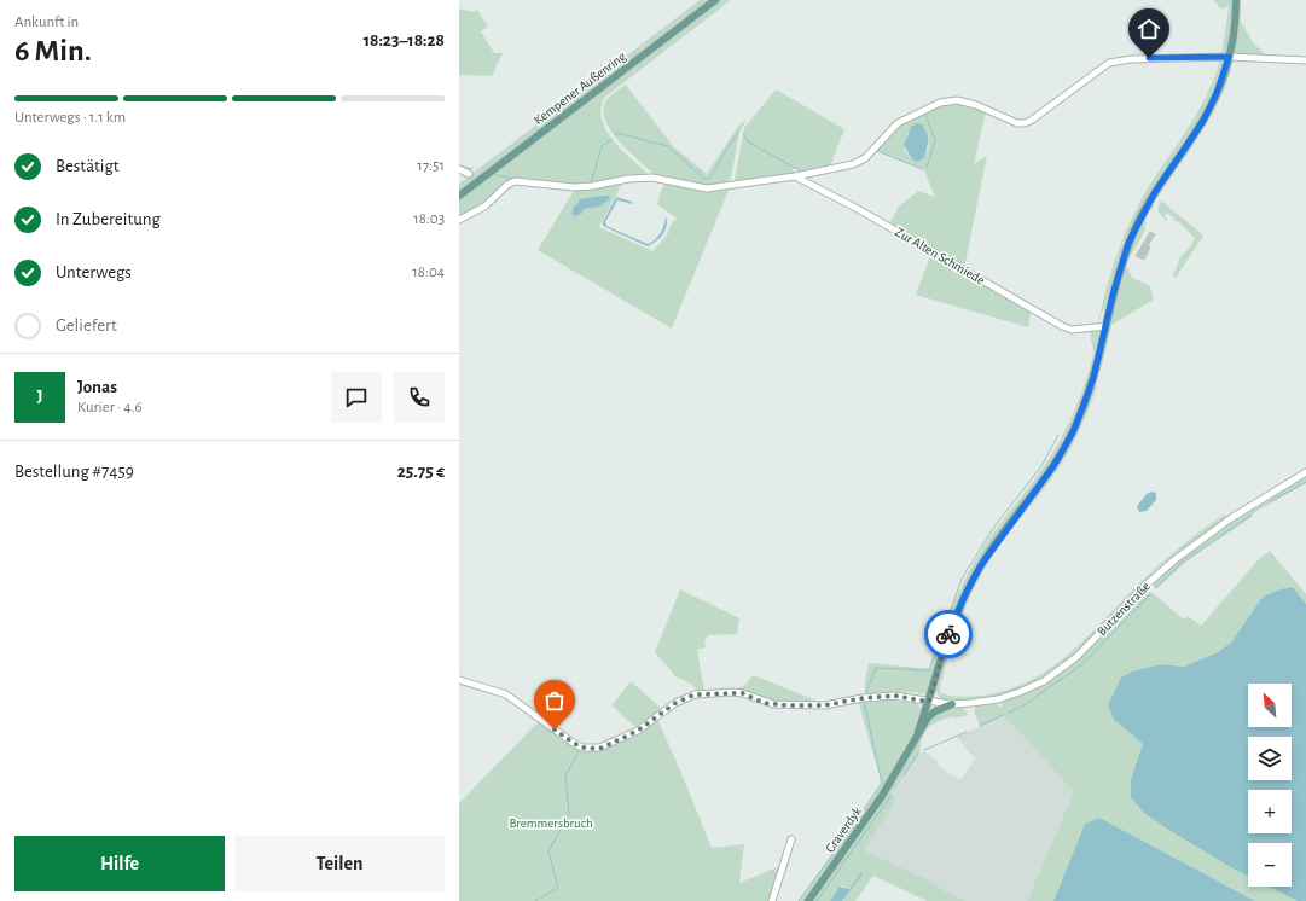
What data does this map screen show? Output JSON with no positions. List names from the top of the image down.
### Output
{
  "streets": {
    "main road": ["Kempener Außenring", "Graverdyk"],
    "street": ["Zur Alten Schmiede", "Butzenstraße"]
  },
  "parks": ["Bremmersbruch"],
  "north": "top left",
  "page": {
    "heading": ["6 Min.", "Ankunft in", "18:23–18:28"],
    "panel": [
      "Jonas",
      "Kurier · 4.6",
      "Bestellung #7459",
      "25.75 €"
    ],
    "bar": "Unterwegs · 1.1 km",
    "list": [
      ["Bestätigt", "17:51"],
      ["In Zubereitung", "18:03"],
      ["Unterwegs", "18:04"],
      "Geliefert"
    ],
    "round": "J",
    "map_buttons": ["+", "−"],
    "buttons": ["Hilfe", "Teilen"]
  }
}
